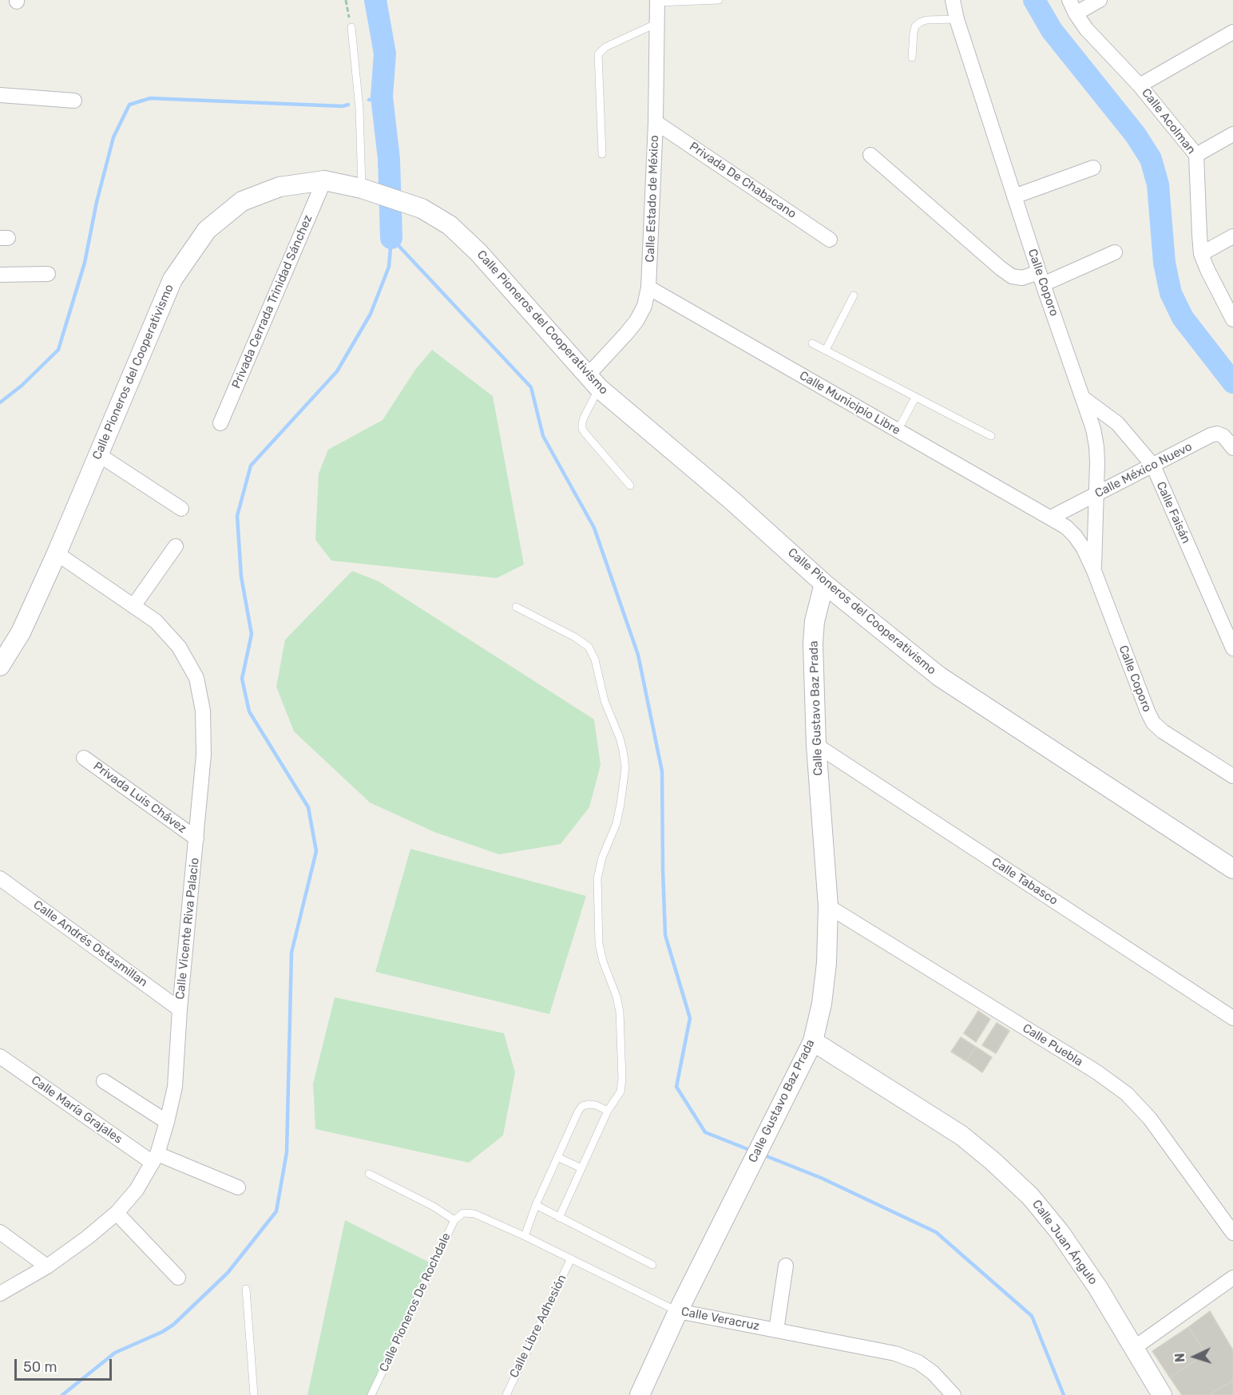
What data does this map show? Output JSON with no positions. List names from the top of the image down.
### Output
{
  "streets": {
    "street": [
      "Calle Acolman",
      "Privada De Chabacano",
      "Calle Estado de México",
      "Calle Coporo",
      "Privada Cerrada Trinidad Sánchez",
      "Calle Pioneros del Cooperativismo",
      "Calle Municipio Libre",
      "Calle México Nuevo",
      "Calle Faisán",
      "Calle Gustavo Baz Prada",
      "Privada Luis Chávez",
      "Calle Tabasco",
      "Calle Vicente Riva Palacio",
      "Calle Andrés Ostasmillan",
      "Calle Puebla",
      "Calle María Grajales",
      "Calle Juan Ángulo",
      "Calle Veracruz"
    ],
    "lane": ["Calle Pioneros De Rochdale", "Calle Libre Adhesión"]
  },
  "crossings": [
    ["Privada De Chabacano", "Calle Estado de México"],
    ["Calle Estado de México", "Calle Pioneros del Cooperativismo"],
    ["Calle Estado de México", "Calle Municipio Libre"],
    ["Calle Coporo", "Calle Municipio Libre"],
    ["Calle Coporo", "Calle México Nuevo"],
    ["Calle Coporo", "Calle Faisán"],
    ["Privada Cerrada Trinidad Sánchez", "Calle Pioneros del Cooperativismo"],
    ["Calle Pioneros del Cooperativismo", "Calle Gustavo Baz Prada"],
    ["Calle Pioneros del Cooperativismo", "Calle Vicente Riva Palacio"],
    ["Calle Municipio Libre", "Calle México Nuevo"],
    ["Calle México Nuevo", "Calle Faisán"],
    ["Calle Gustavo Baz Prada", "Calle Tabasco"],
    ["Calle Gustavo Baz Prada", "Calle Puebla"],
    ["Calle Gustavo Baz Prada", "Calle Juan Ángulo"],
    ["Calle Gustavo Baz Prada", "Calle Veracruz"],
    ["Privada Luis Chávez", "Calle Vicente Riva Palacio"],
    ["Calle Vicente Riva Palacio", "Calle Andrés Ostasmillan"],
    ["Calle Vicente Riva Palacio", "Calle María Grajales"],
    ["Calle Pioneros De Rochdale", "Calle Veracruz"],
    ["Calle Veracruz", "Calle Libre Adhesión"]
  ],
  "scale_bar": "50 m",
  "north": "left"
}
